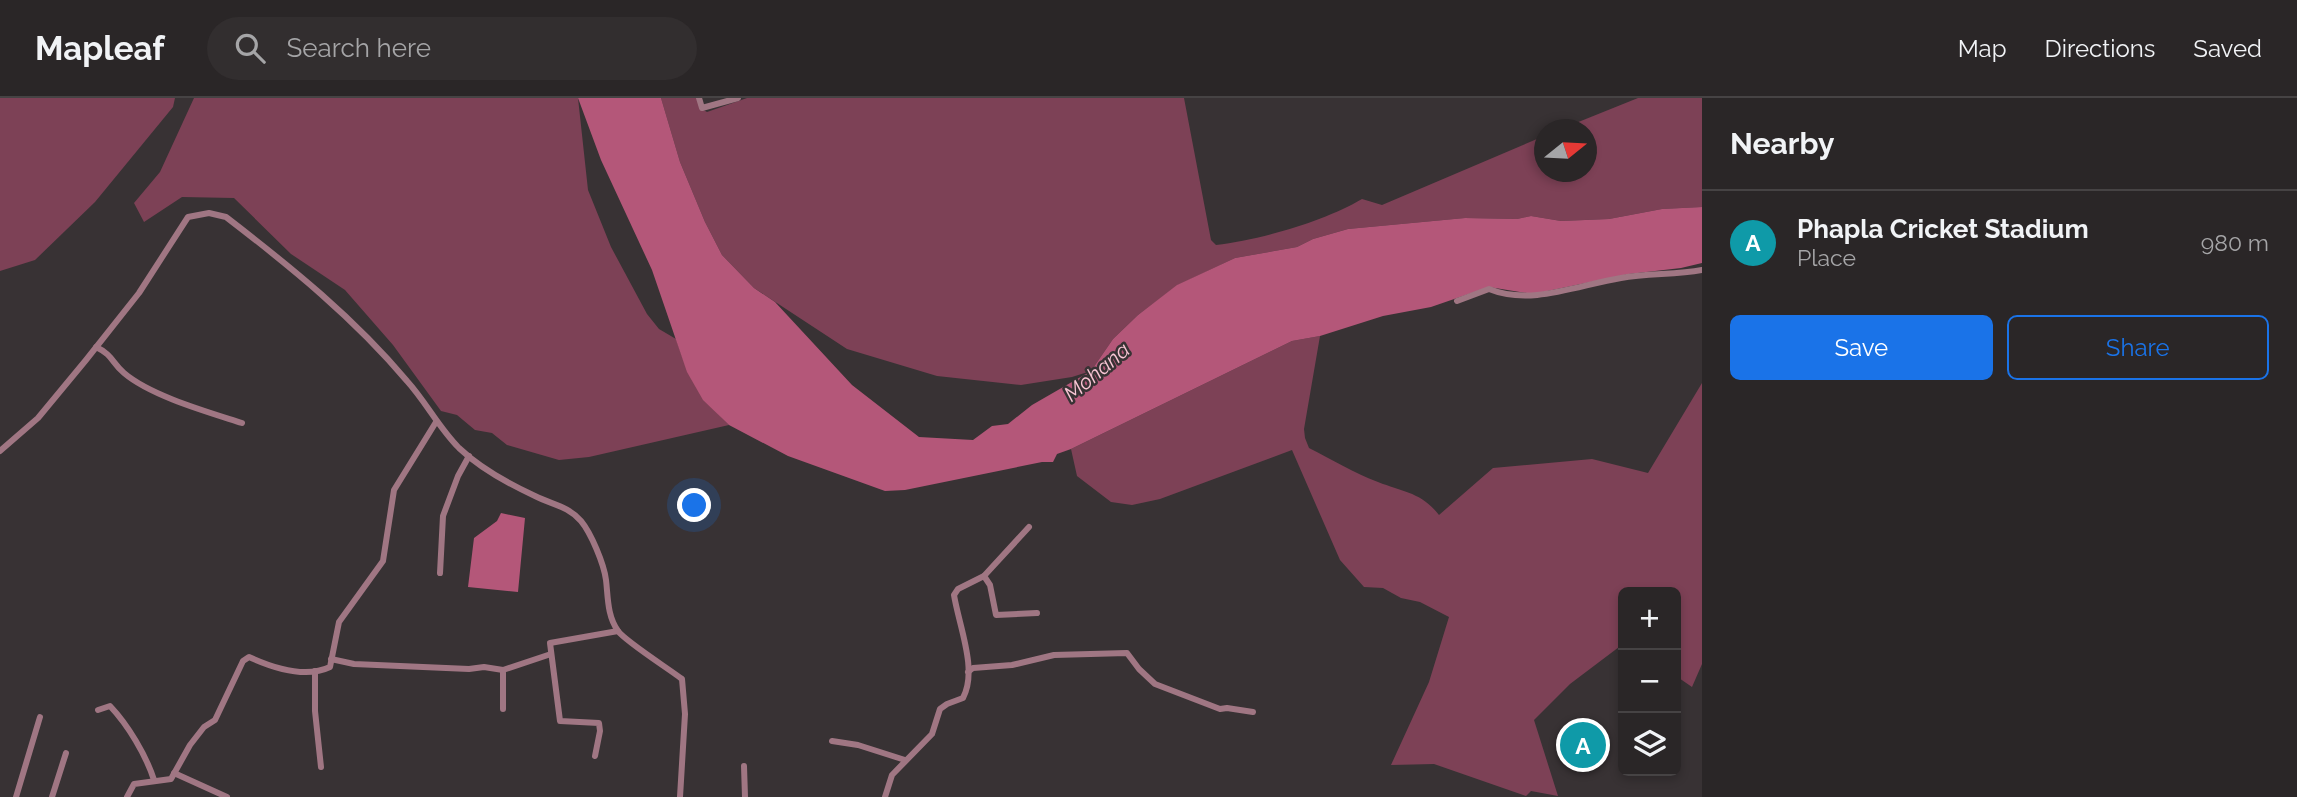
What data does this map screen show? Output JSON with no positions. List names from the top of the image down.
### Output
{
  "water": ["Mohana"],
  "north": "right",
  "page": {
    "header": "Mapleaf",
    "search": "Search here",
    "nav": ["Map", "Directions", "Saved"],
    "heading": "Nearby",
    "list": [
      {
        "mark": "A",
        "name": "Phapla Cricket Stadium",
        "note": "Place",
        "value": "980 m"
      }
    ],
    "buttons": ["Save", "Share"],
    "map_buttons": ["+", "−"],
    "pins": "A"
  }
}
